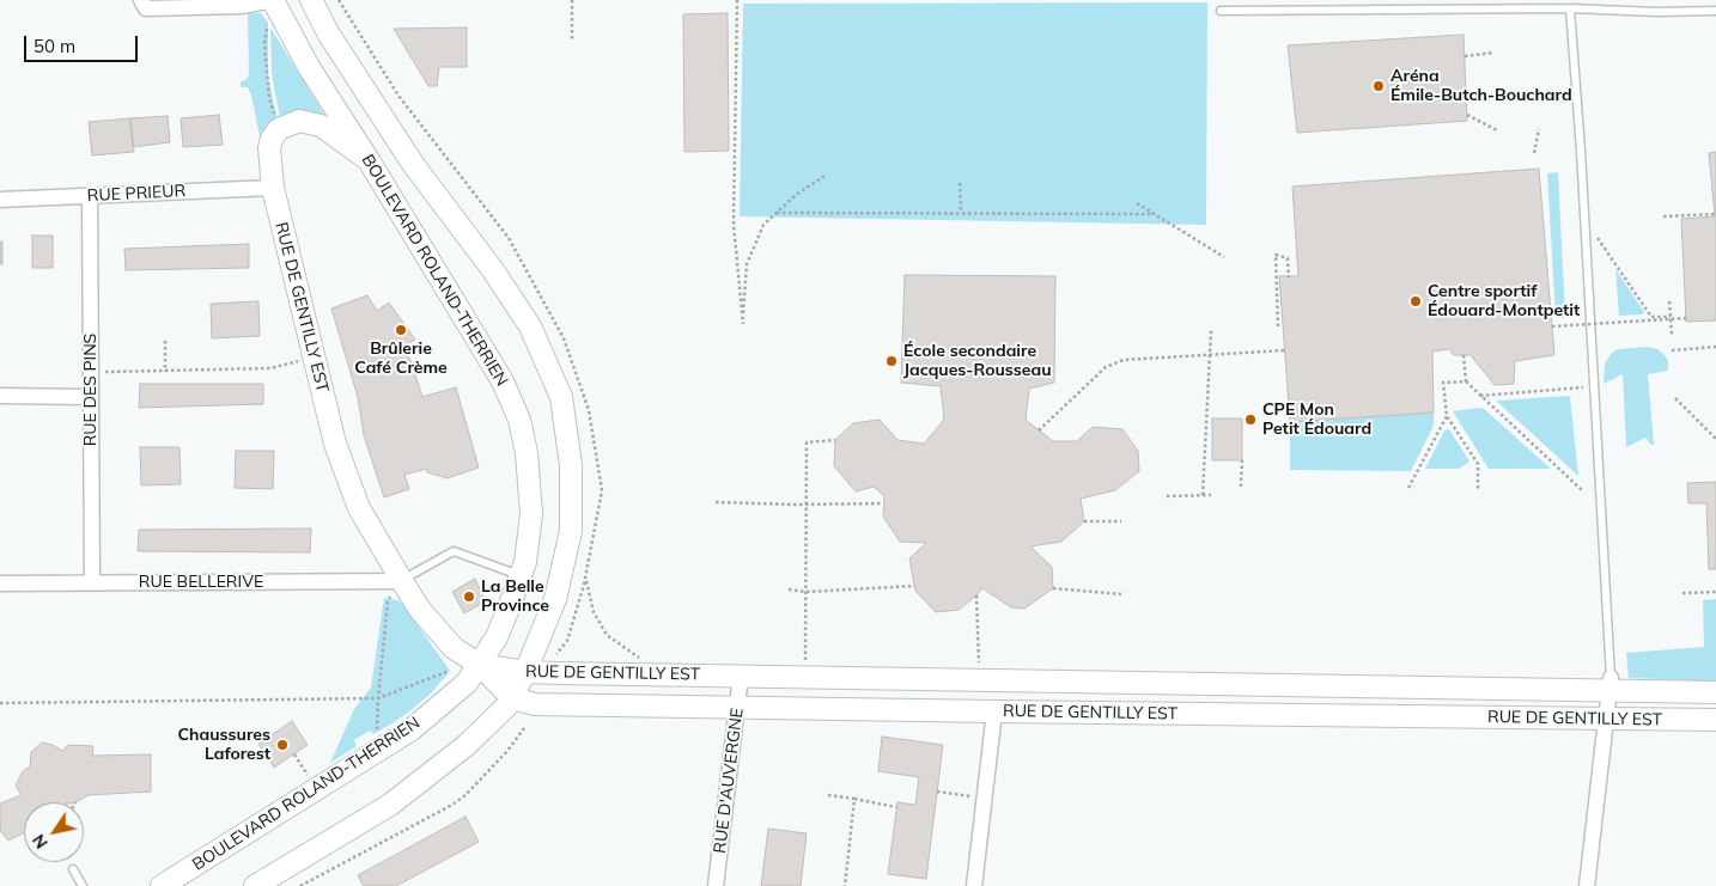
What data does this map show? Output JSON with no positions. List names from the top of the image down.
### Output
{
  "streets": {
    "street": [
      "RUE PRIEUR",
      "BOULEVARD ROLAND-THERRIEN",
      "RUE DE GENTILLY EST",
      "RUE DES PINS",
      "RUE BELLERIVE",
      "RUE D'AUVERGNE"
    ]
  },
  "crossings": [
    ["RUE PRIEUR", "RUE DE GENTILLY EST"],
    ["RUE PRIEUR", "RUE DES PINS"],
    ["BOULEVARD ROLAND-THERRIEN", "RUE DE GENTILLY EST"],
    ["RUE DE GENTILLY EST", "RUE BELLERIVE"],
    ["RUE DE GENTILLY EST", "RUE D'AUVERGNE"],
    ["RUE DES PINS", "RUE BELLERIVE"]
  ],
  "places": [
    "Aréna Émile-Butch-Bouchard",
    "Centre sportif Édouard-Montpetit",
    "Brûlerie Café Crème",
    "École secondaire Jacques-Rousseau",
    "CPE Mon Petit Édouard",
    "La Belle Province",
    "Chaussures Laforest"
  ],
  "scale_bar": "50 m",
  "north": "bottom left"
}
